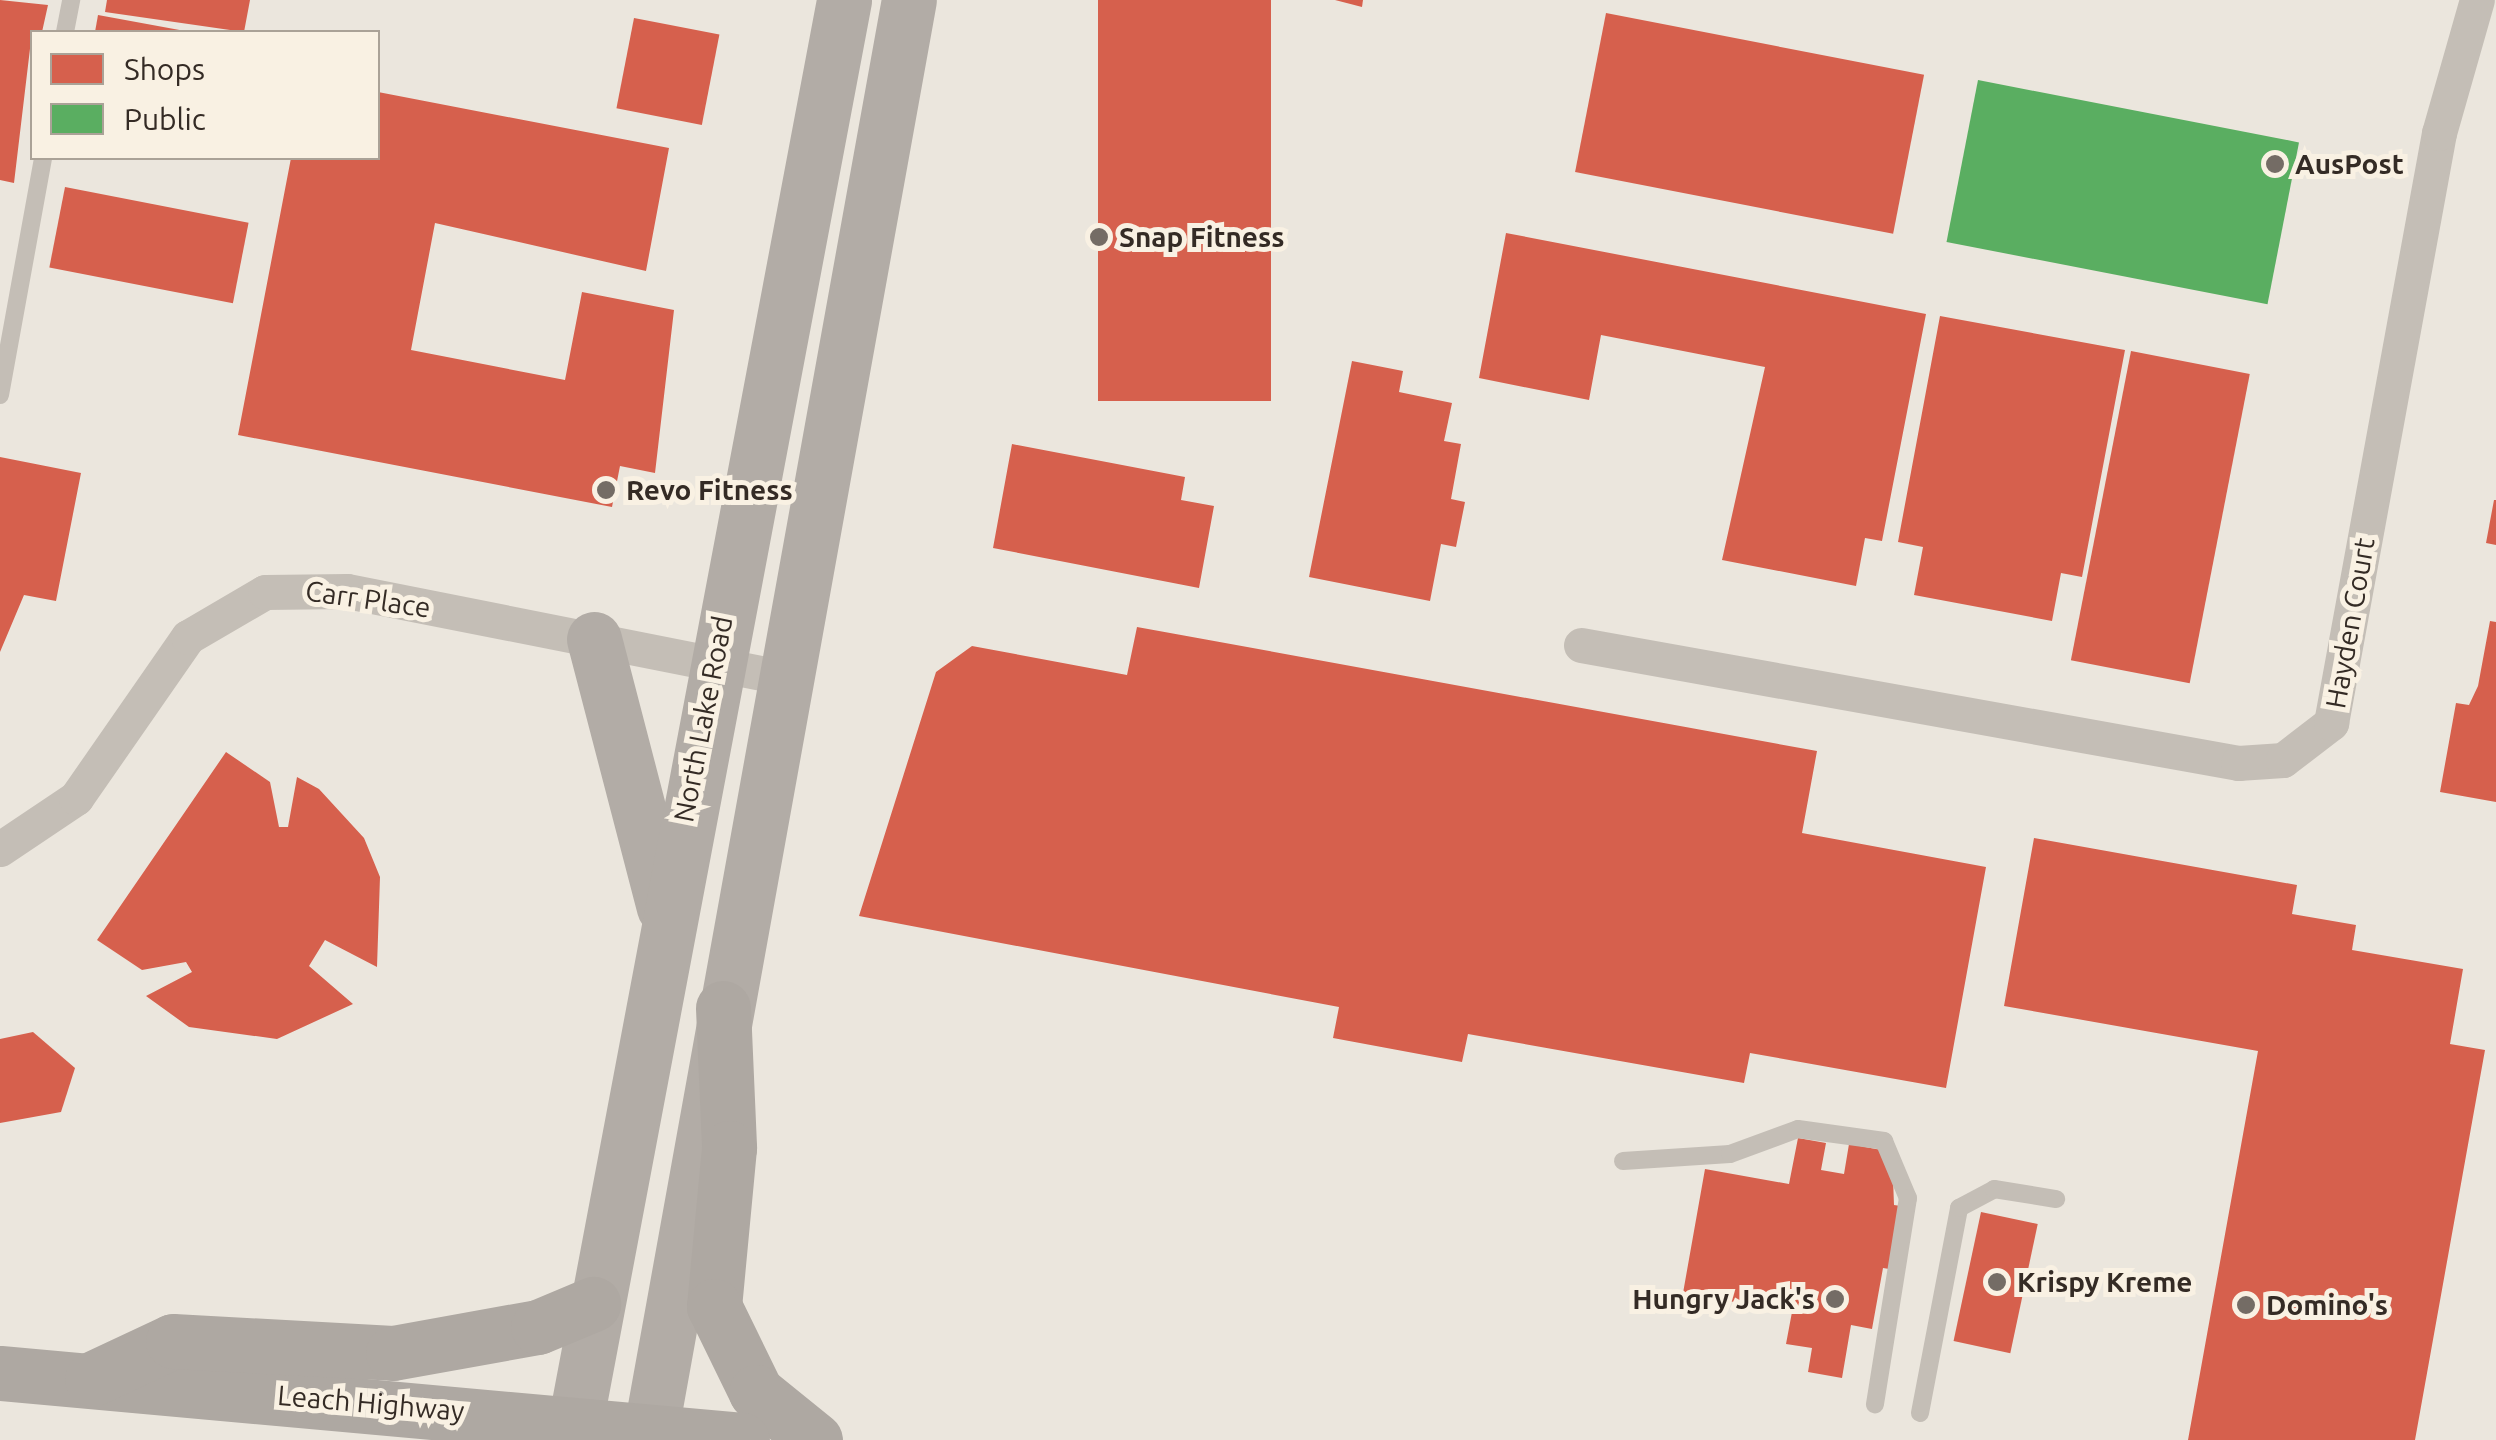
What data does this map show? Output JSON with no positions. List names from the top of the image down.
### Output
{
  "streets": {
    "highway": ["Leach Highway"],
    "main road": ["North Lake Road"],
    "street": ["Carr Place", "Hayden Court"]
  },
  "crossings": [
    ["Carr Place", "North Lake Road"],
    ["North Lake Road", "Leach Highway"]
  ],
  "places": [
    "AusPost",
    "Snap Fitness",
    "Revo Fitness",
    "Krispy Kreme",
    "Hungry Jack's",
    "Domino's"
  ],
  "legend": ["Shops", "Public"]
}
